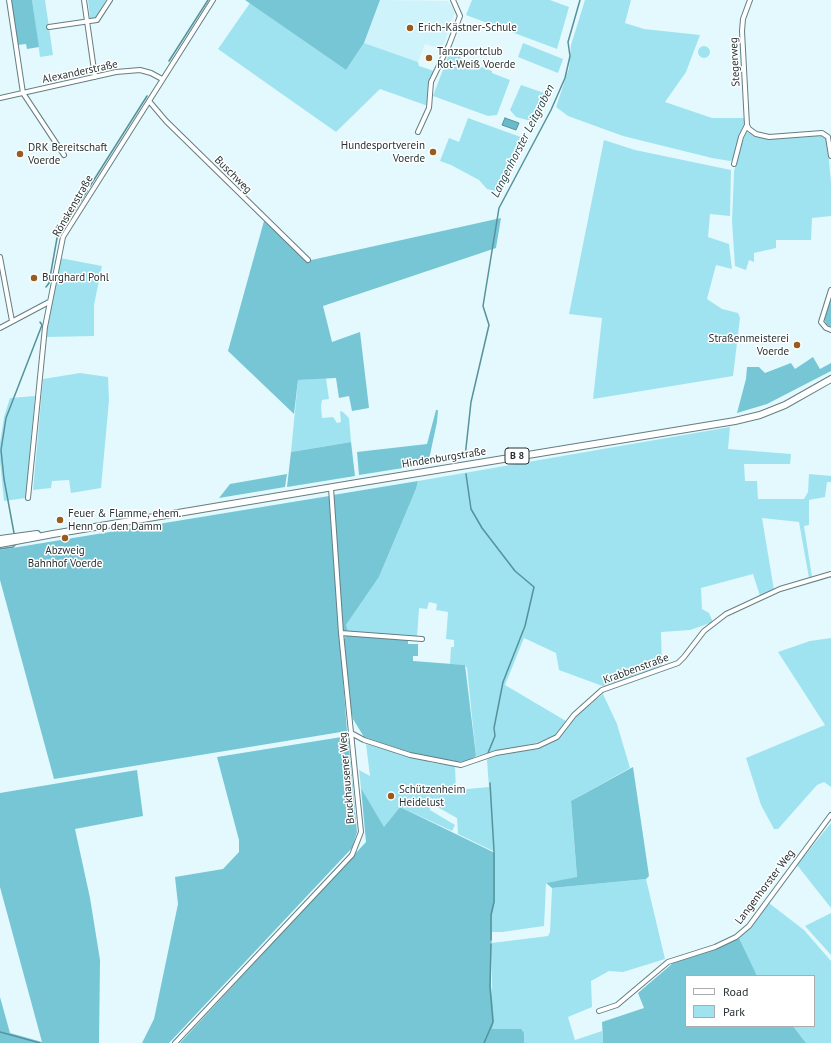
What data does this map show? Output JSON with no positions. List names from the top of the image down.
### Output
{
  "streets": {
    "main road": ["B 8", "Hindenburgstraße"],
    "street": [
      "Stegerweg",
      "Alexanderstraße",
      "Buschweg",
      "Rönskenstraße",
      "Krabbenstraße",
      "Bruckhausener Weg",
      "Langenhorster Weg"
    ]
  },
  "crossings": [
    ["Alexanderstraße", "Rönskenstraße"],
    ["Buschweg", "Rönskenstraße"],
    ["Hindenburgstraße", "Bruckhausener Weg"],
    ["Krabbenstraße", "Bruckhausener Weg"]
  ],
  "water": ["Langenhorster Leitgraben"],
  "places": [
    "Erich-Kästner-Schule",
    "Tanzsportclub Rot-Weiß Voerde",
    "Hundesportverein Voerde",
    "DRK Bereitschaft Voerde",
    "Burghard Pohl",
    "Straßenmeisterei Voerde",
    "Feuer & Flamme, ehem. Henn op den Damm",
    "Abzweig Bahnhof Voerde",
    "Schützenheim Heidelust"
  ],
  "legend": ["Road", "Park"]
}
